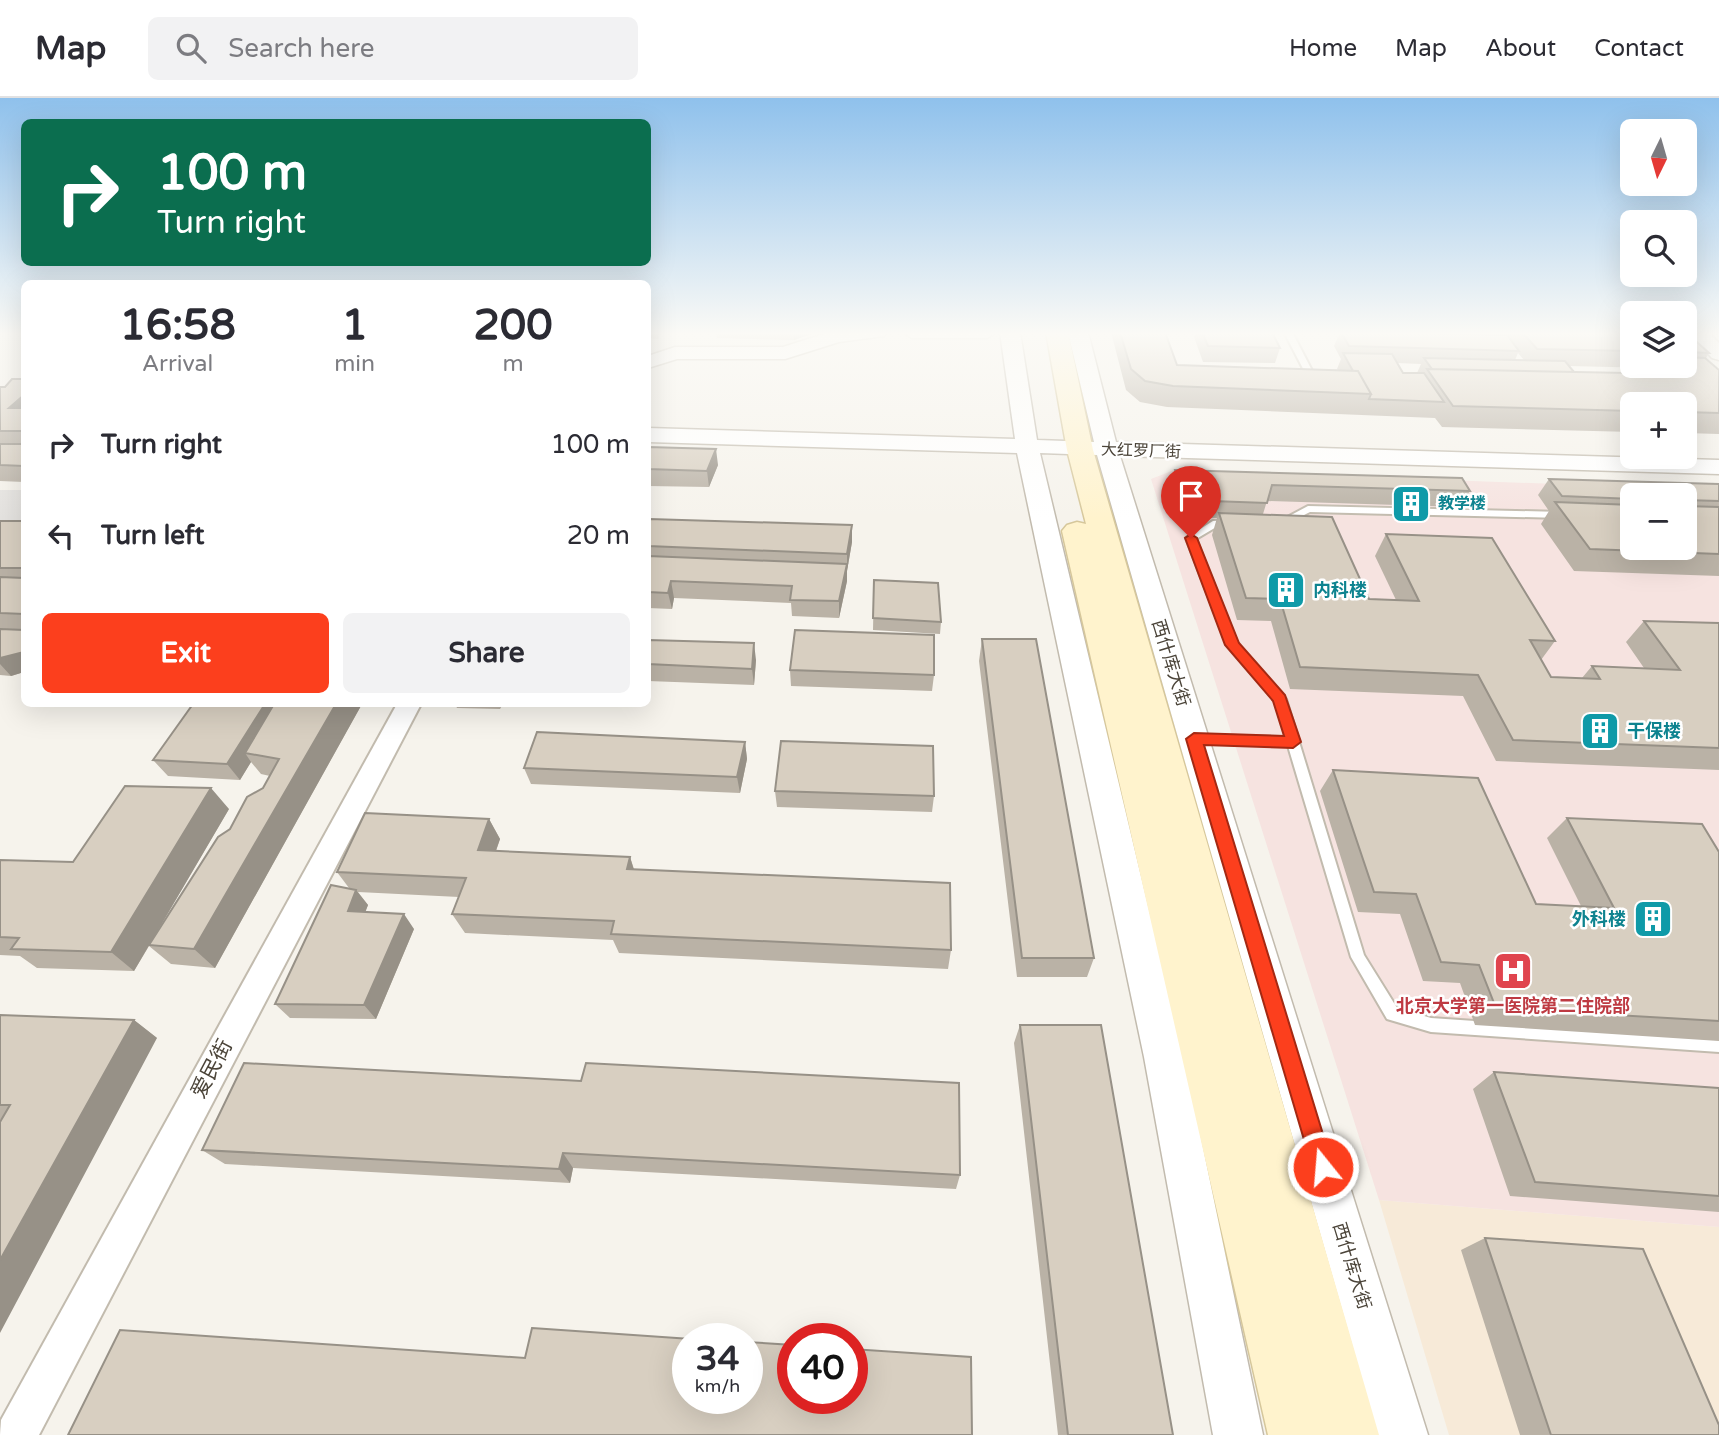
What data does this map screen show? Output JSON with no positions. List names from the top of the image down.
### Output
{
  "streets": {
    "main road": ["西什库大街"],
    "street": ["大红罗厂街", "爱民街"]
  },
  "crossings": [
    ["大红罗厂街", "西什库大街"]
  ],
  "places": {
    "building": [
      "教学楼",
      "内科楼",
      "干保楼",
      "外科楼"
    ],
    "hospital": ["北京大学第一医院第二住院部"]
  },
  "north": "bottom",
  "page": {
    "header": "Map",
    "search": "Search here",
    "nav": [
      "Home",
      "Map",
      "About",
      "Contact"
    ],
    "map_buttons": ["+", "−"],
    "turn": ["100 m", "Turn right"],
    "eta": [
      "16:58",
      "Arrival",
      "1",
      "min",
      "200",
      "m"
    ],
    "list": [
      {
        "name": "Turn right",
        "value": "100 m"
      },
      {
        "name": "Turn left",
        "value": "20 m"
      }
    ],
    "buttons": ["Exit", "Share"],
    "speed": "34 km/h",
    "limit": "40"
  }
}
